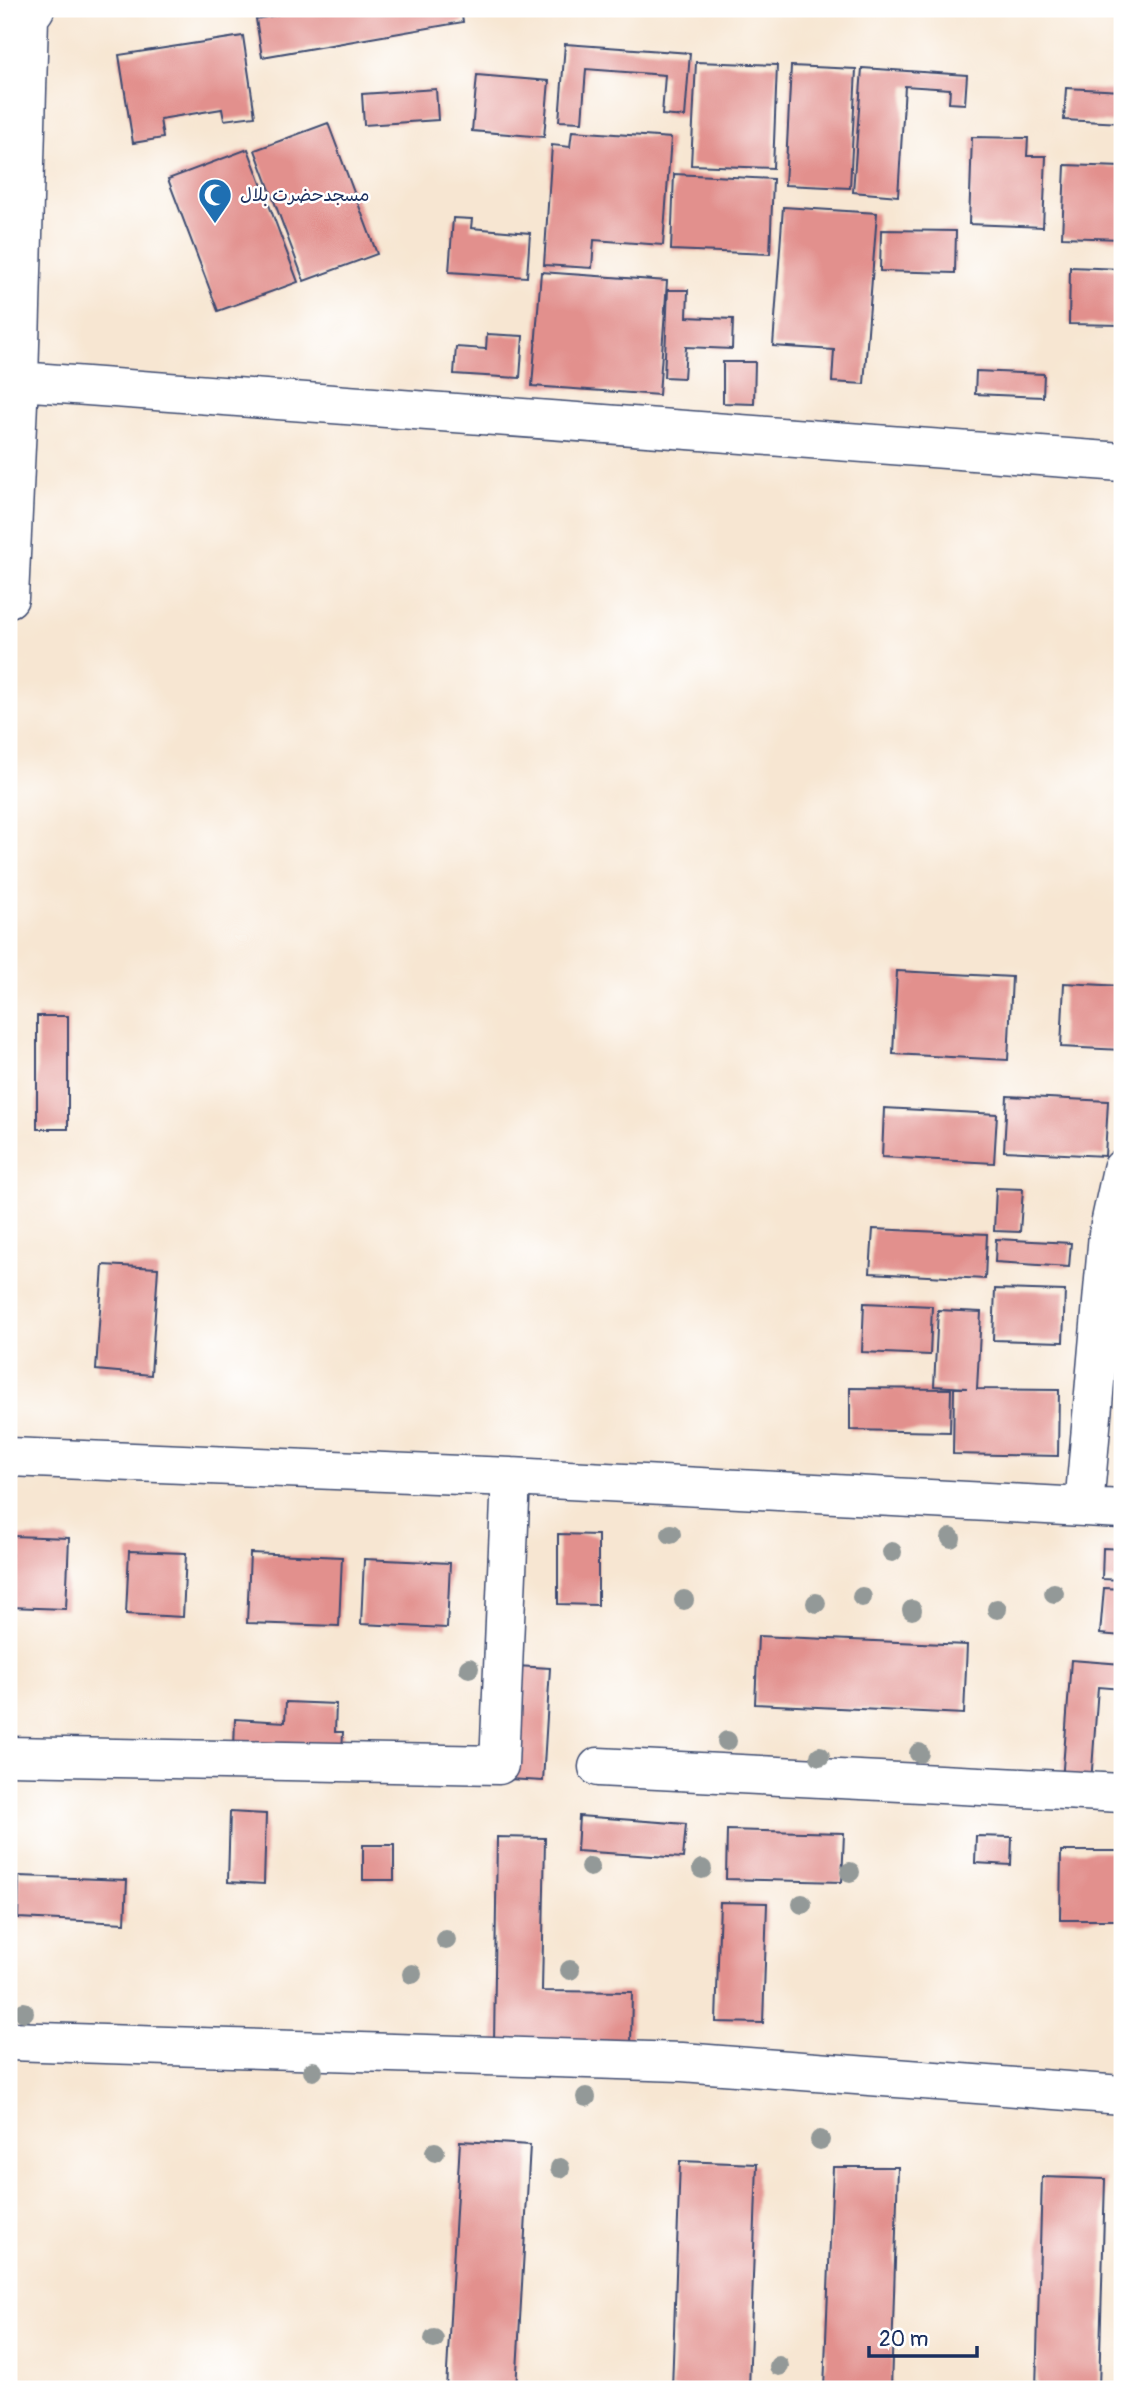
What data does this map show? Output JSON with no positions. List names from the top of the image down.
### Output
{
  "places": {
    "mosque": ["مسجدحضرت بلال"]
  },
  "scale_bar": "20 m"
}
